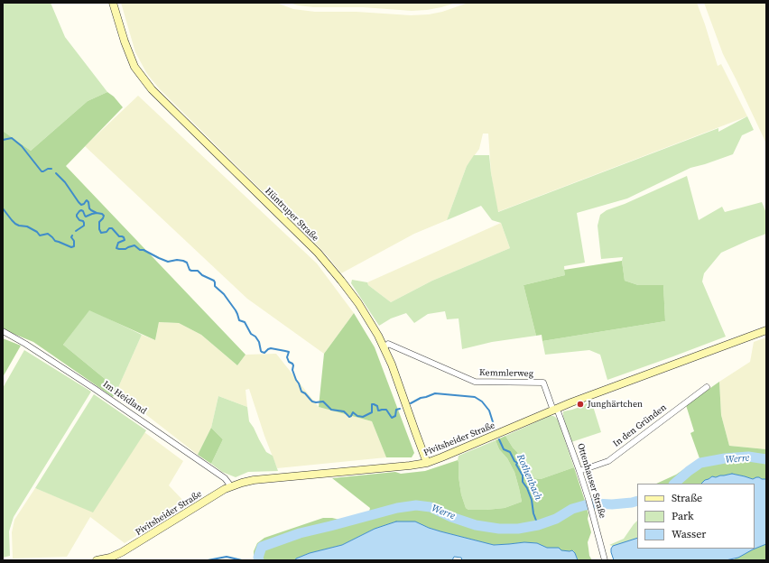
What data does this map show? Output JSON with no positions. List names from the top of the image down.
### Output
{
  "streets": {
    "main road": ["Hüntruper Straße", "Pivitsheider Straße"],
    "street": [
      "Kemmlerweg",
      "Im Heidland",
      "In den Gründen",
      "Ottenhauser Straße"
    ]
  },
  "crossings": [
    ["Hüntruper Straße", "Kemmlerweg"],
    ["Hüntruper Straße", "Pivitsheider Straße"],
    ["Kemmlerweg", "Pivitsheider Straße"],
    ["Kemmlerweg", "Ottenhauser Straße"],
    ["Im Heidland", "Pivitsheider Straße"],
    ["In den Gründen", "Ottenhauser Straße"],
    ["Pivitsheider Straße", "Ottenhauser Straße"]
  ],
  "water": ["Werre", "Rothenbach"],
  "places": ["Junghärtchen"],
  "legend": ["Straße", "Park", "Wasser"]
}
